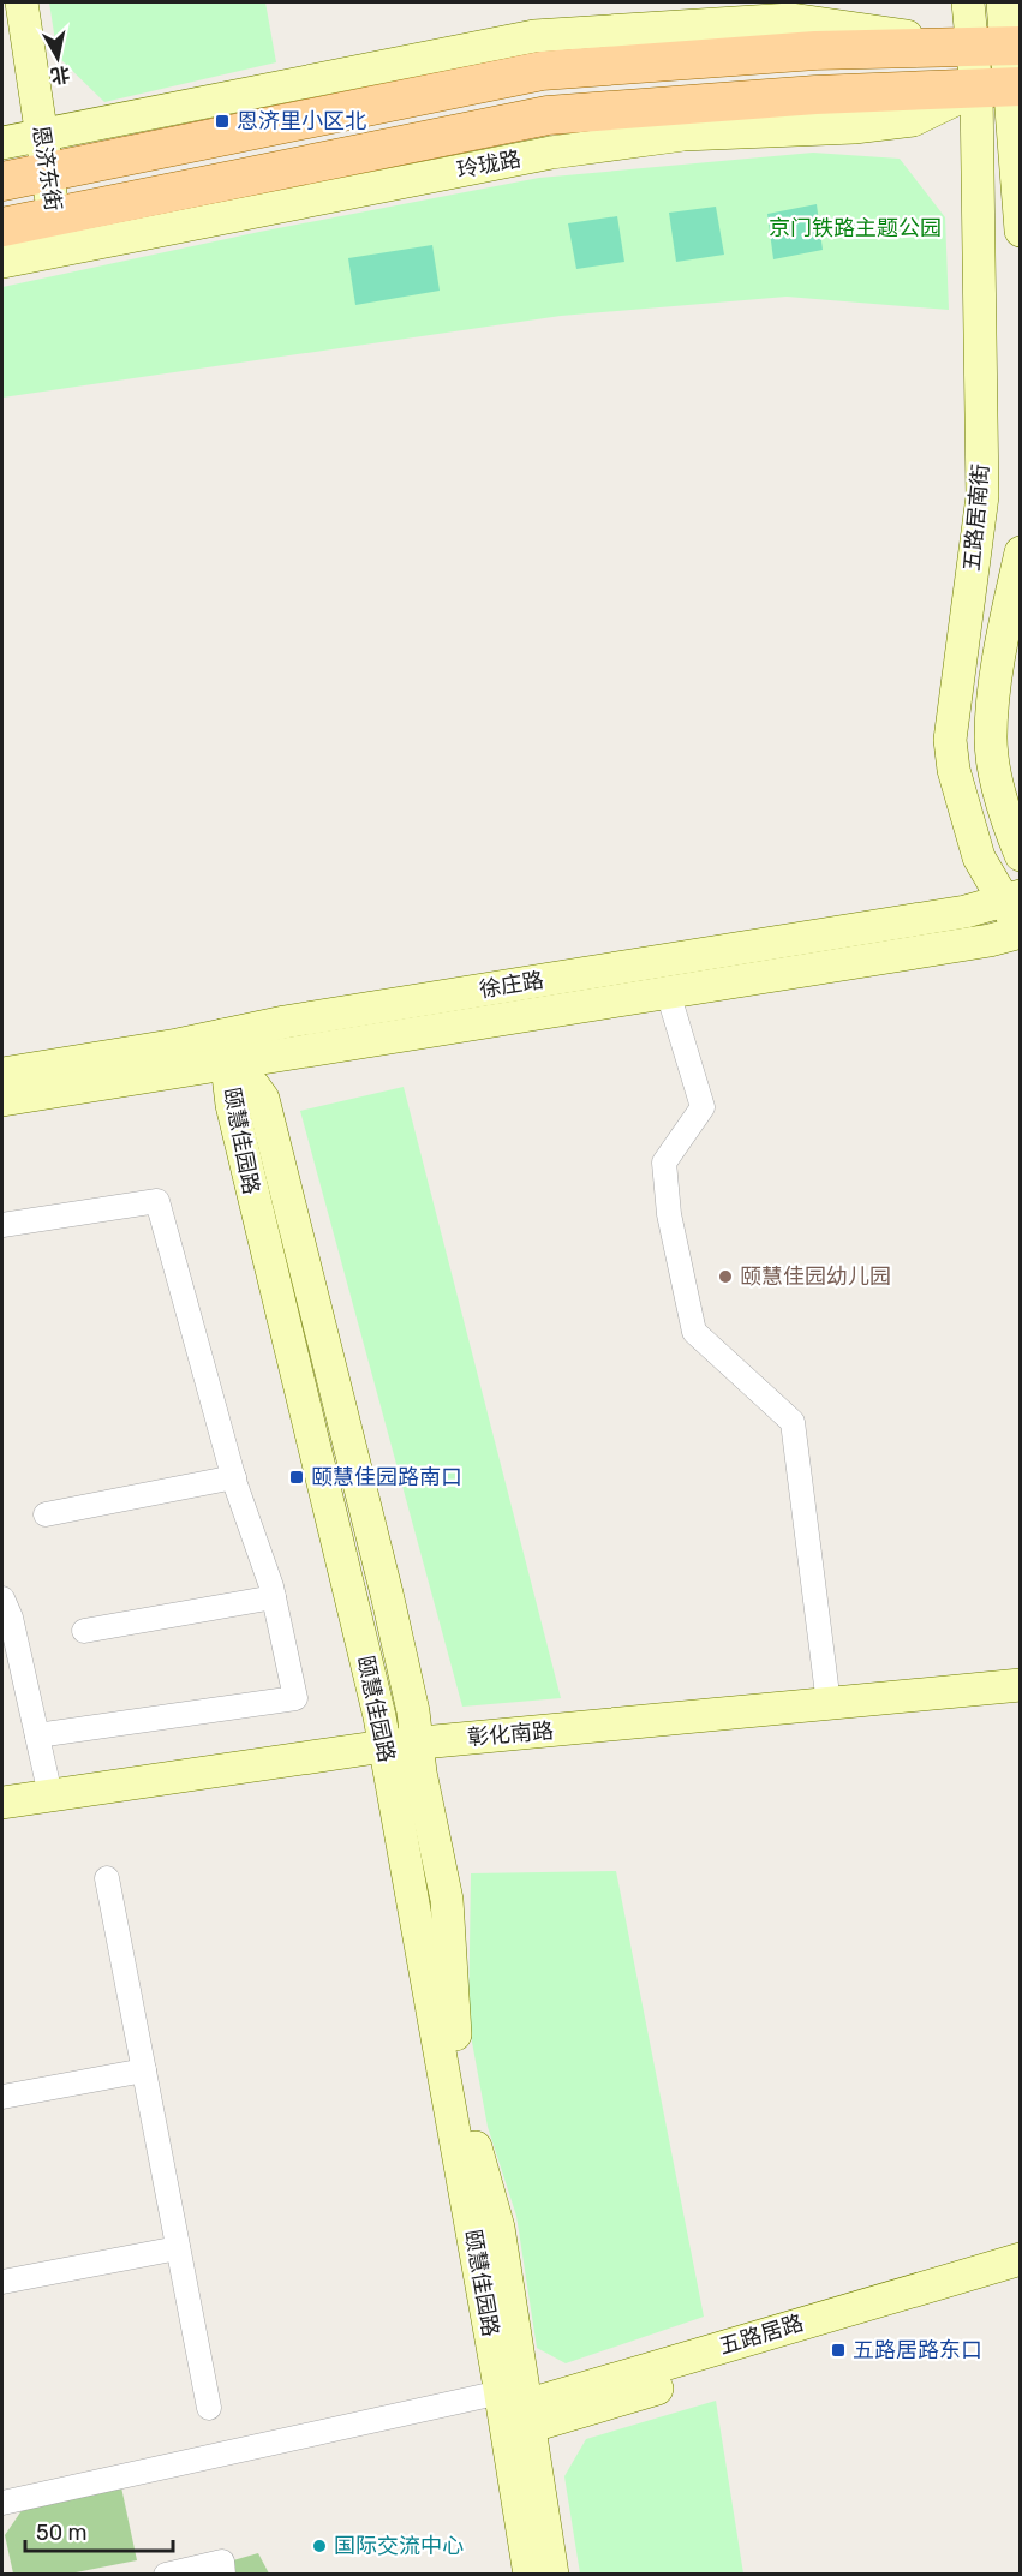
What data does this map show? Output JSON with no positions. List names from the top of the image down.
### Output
{
  "streets": {
    "main road": ["玲珑路"],
    "street": [
      "恩济东街",
      "五路居南街",
      "徐庄路",
      "颐慧佳园路",
      "彰化南路",
      "五路居路"
    ]
  },
  "crossings": [
    ["玲珑路", "恩济东街"],
    ["玲珑路", "五路居南街"],
    ["五路居南街", "徐庄路"],
    ["徐庄路", "颐慧佳园路"],
    ["颐慧佳园路", "彰化南路"],
    ["颐慧佳园路", "五路居路"]
  ],
  "parks": ["京门铁路主题公园"],
  "places": {
    "transit": ["恩济里小区北", "颐慧佳园路南口", "五路居路东口"],
    "other": ["颐慧佳园幼儿园", "国际交流中心"]
  },
  "scale_bar": "50 m",
  "north": "bottom"
}
